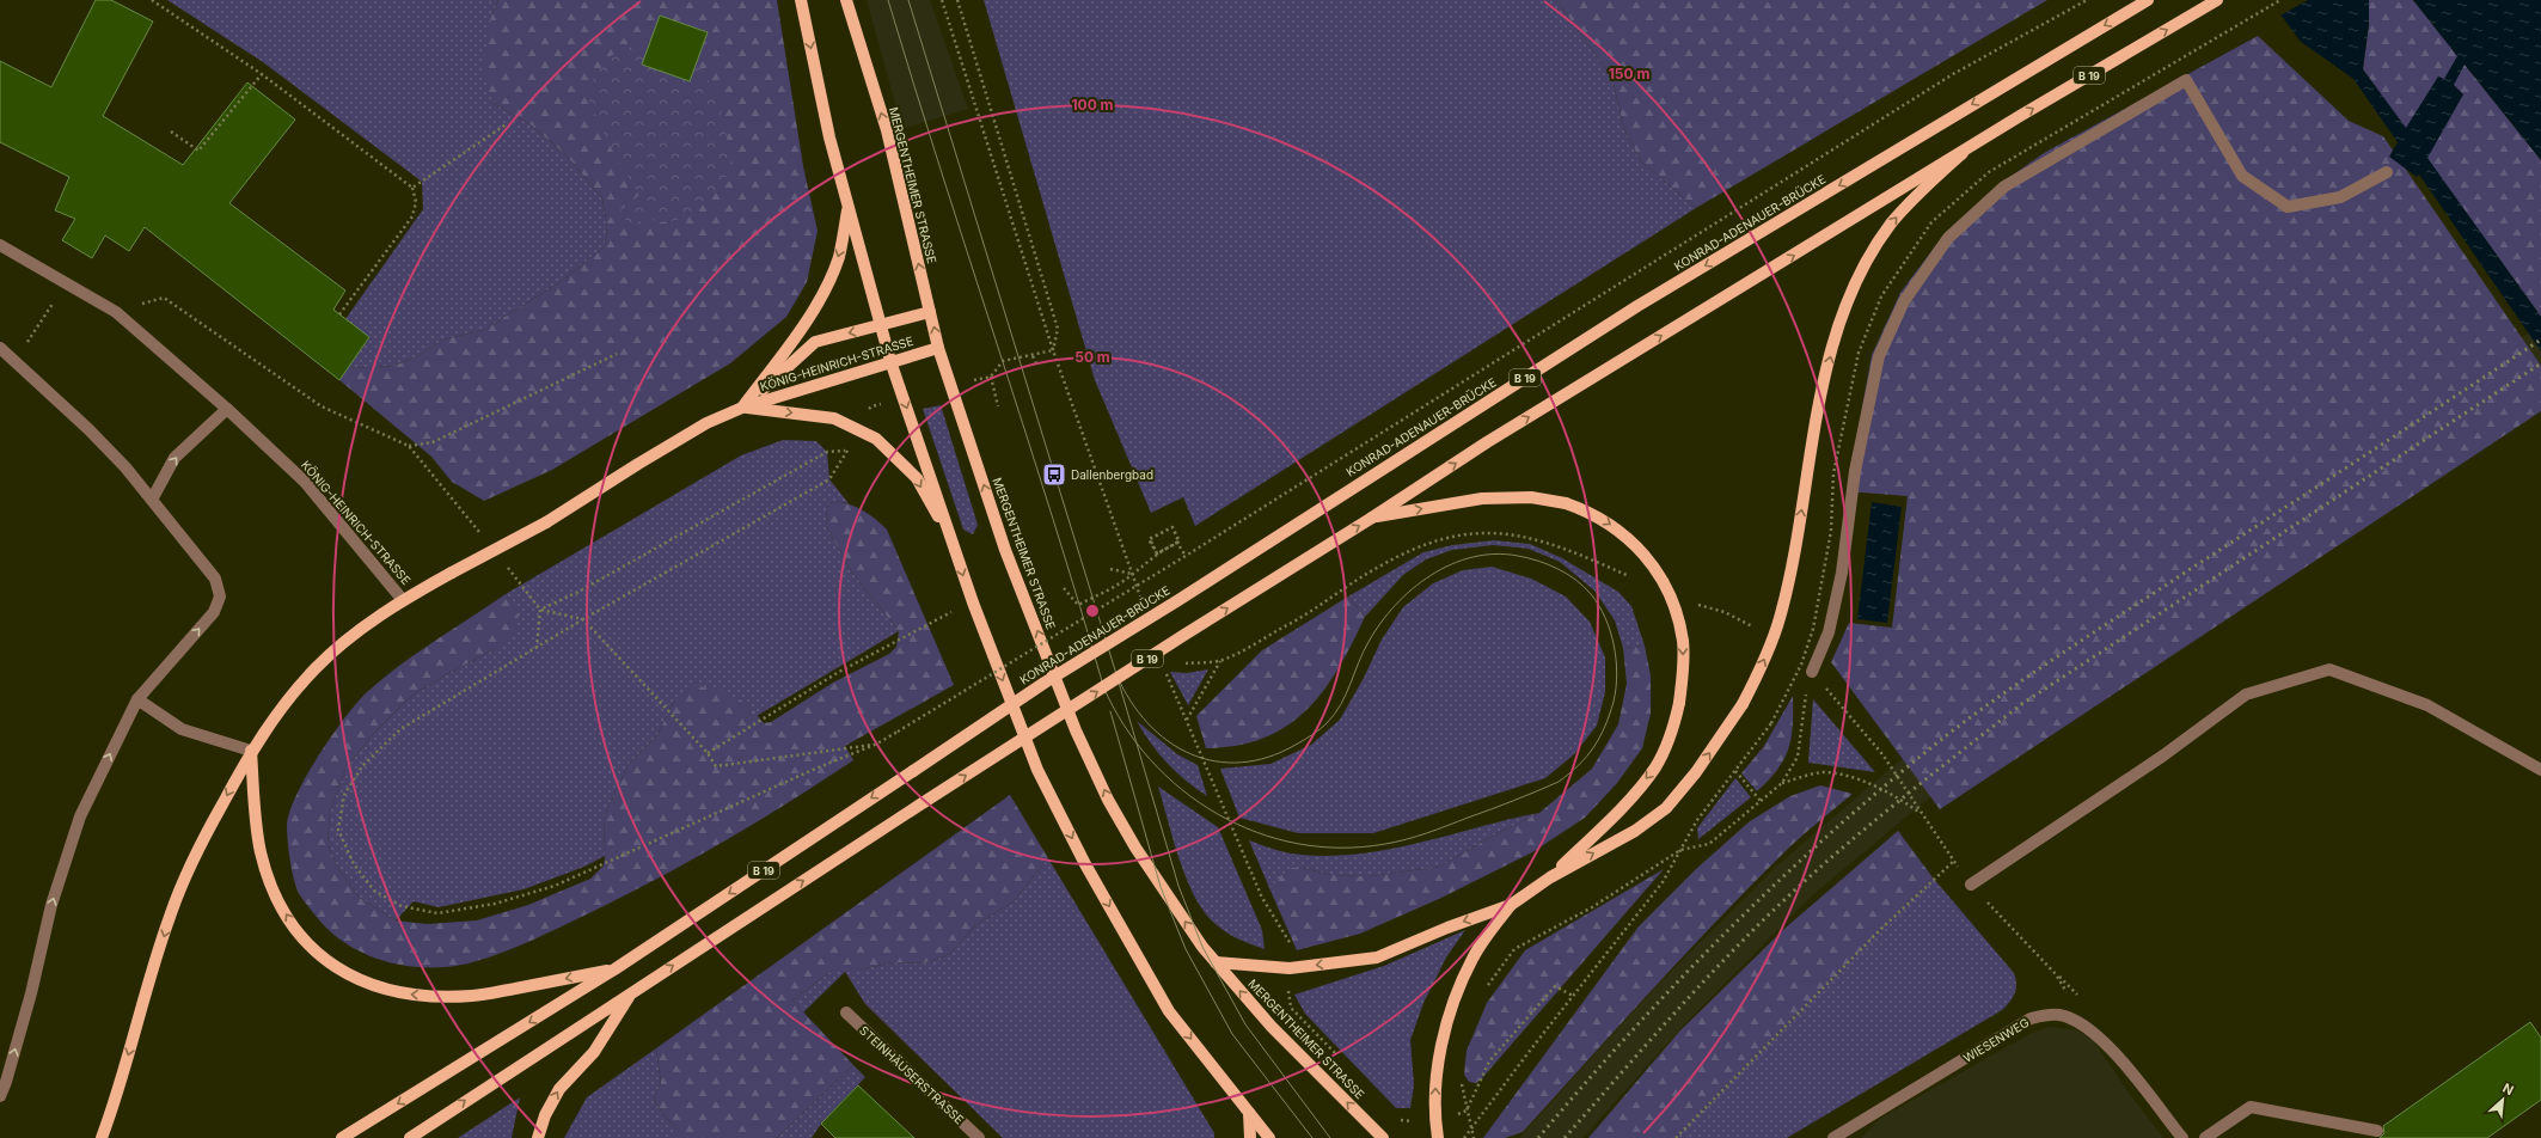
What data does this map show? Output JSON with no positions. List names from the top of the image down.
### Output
{
  "streets": {
    "main road": [
      "B 19",
      "MERGENTHEIMER STRASSE",
      "KONRAD-ADENAUER-BRÜCKE",
      "KÖNIG-HEINRICH-STRASSE"
    ],
    "street": ["WIESENWEG", "STEINHÄUSERSTRASSE"]
  },
  "crossings": [
    ["B 19", "KONRAD-ADENAUER-BRÜCKE"],
    ["MERGENTHEIMER STRASSE", "KÖNIG-HEINRICH-STRASSE"]
  ],
  "places": {
    "bus stop": ["Dallenbergbad"]
  },
  "north": "top right",
  "rings": ["150 m", "100 m", "50 m"]
}
